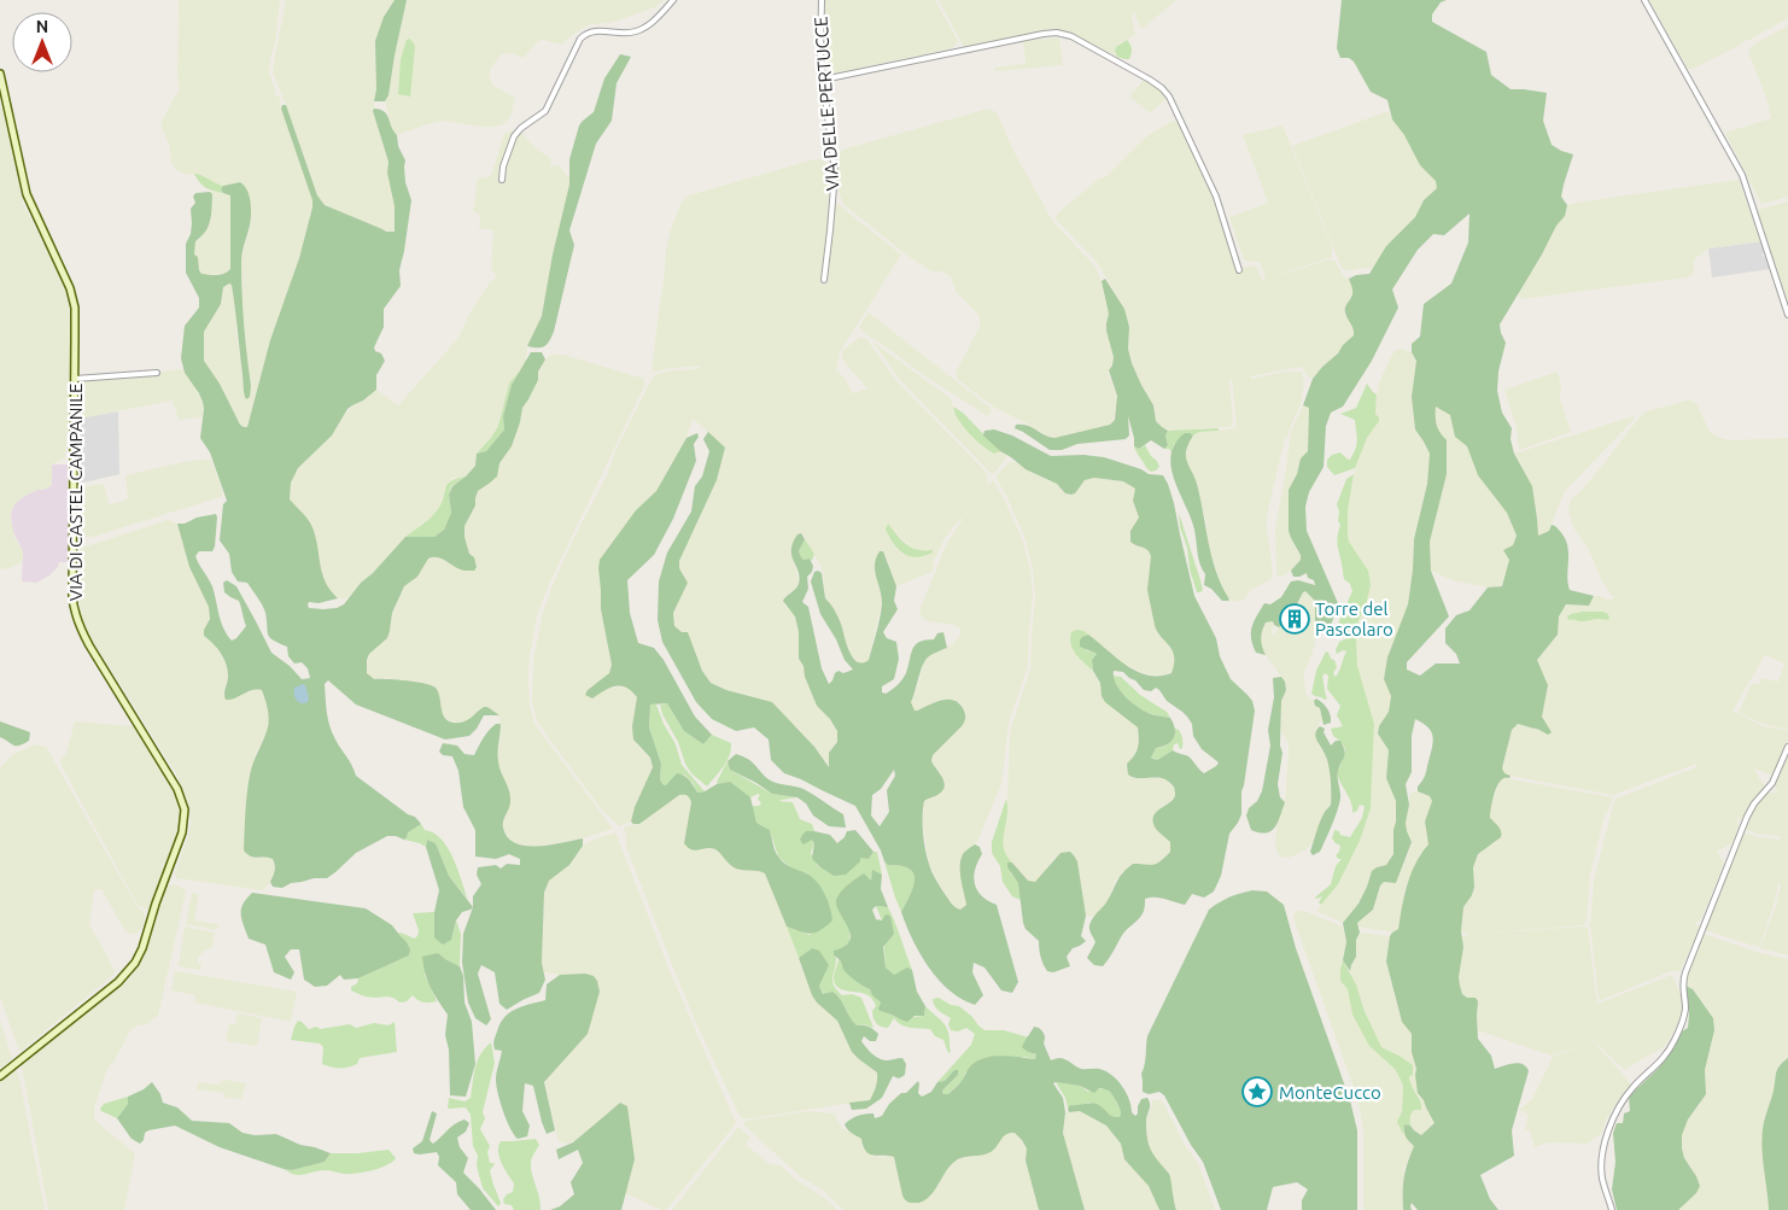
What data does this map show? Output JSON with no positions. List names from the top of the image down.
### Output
{
  "streets": {
    "street": ["VIA DELLE PERTUCCE", "VIA DI CASTEL CAMPANILE"]
  },
  "places": {
    "building": ["Torre del Pascolaro"],
    "place": ["MonteCucco"]
  },
  "north": "top"
}
